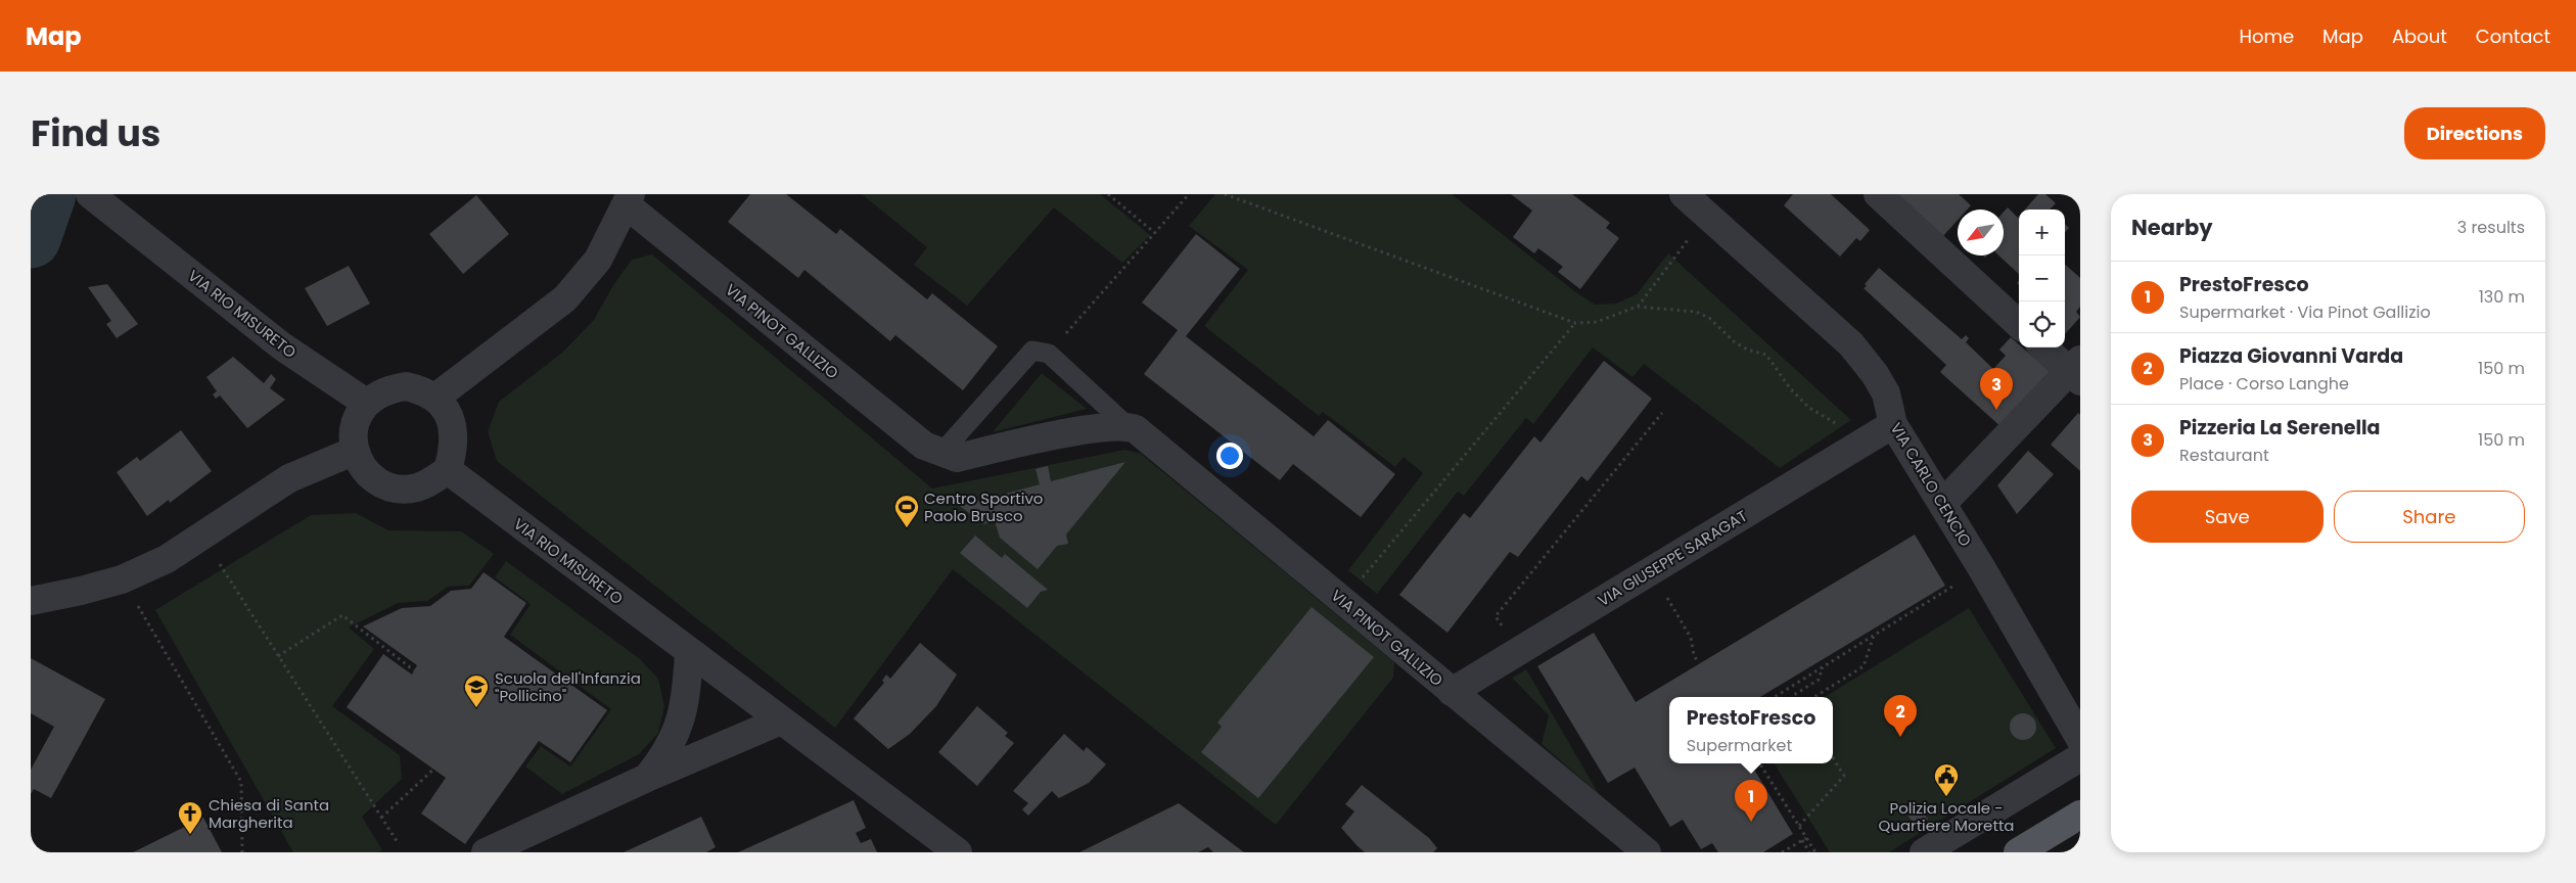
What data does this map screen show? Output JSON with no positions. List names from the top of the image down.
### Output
{
  "streets": {
    "street": [
      "VIA RIO MISURETO",
      "VIA PINOT GALLIZIO",
      "VIA CARLO CENCIO",
      "VIA GIUSEPPE SARAGAT"
    ]
  },
  "crossings": [
    ["VIA PINOT GALLIZIO", "VIA GIUSEPPE SARAGAT"],
    ["VIA CARLO CENCIO", "VIA GIUSEPPE SARAGAT"]
  ],
  "places": {
    "sports": ["Centro Sportivo Paolo Brusco"],
    "school or university": ["Scuola dell'Infanzia \"Pollicino\""],
    "public building": ["Polizia Locale - Quartiere Moretta"],
    "church": ["Chiesa di Santa Margherita"]
  },
  "north": "bottom left",
  "page": {
    "header": "Map",
    "nav": [
      "Home",
      "Map",
      "About",
      "Contact"
    ],
    "title": "Find us",
    "buttons": [
      "Directions",
      ["Save", "Share"]
    ],
    "heading": ["Nearby", "3 results"],
    "map_buttons": ["+", "−"],
    "list": [
      {
        "mark": "1",
        "name": "PrestoFresco",
        "note": "Supermarket · Via Pinot Gallizio",
        "value": "130 m"
      },
      {
        "mark": "2",
        "name": "Piazza Giovanni Varda",
        "note": "Place · Corso Langhe",
        "value": "150 m"
      },
      {
        "mark": "3",
        "name": "Pizzeria La Serenella",
        "note": "Restaurant",
        "value": "150 m"
      }
    ],
    "pins": ["3", "2", "1"],
    "popup": ["PrestoFresco", "Supermarket"]
  }
}
